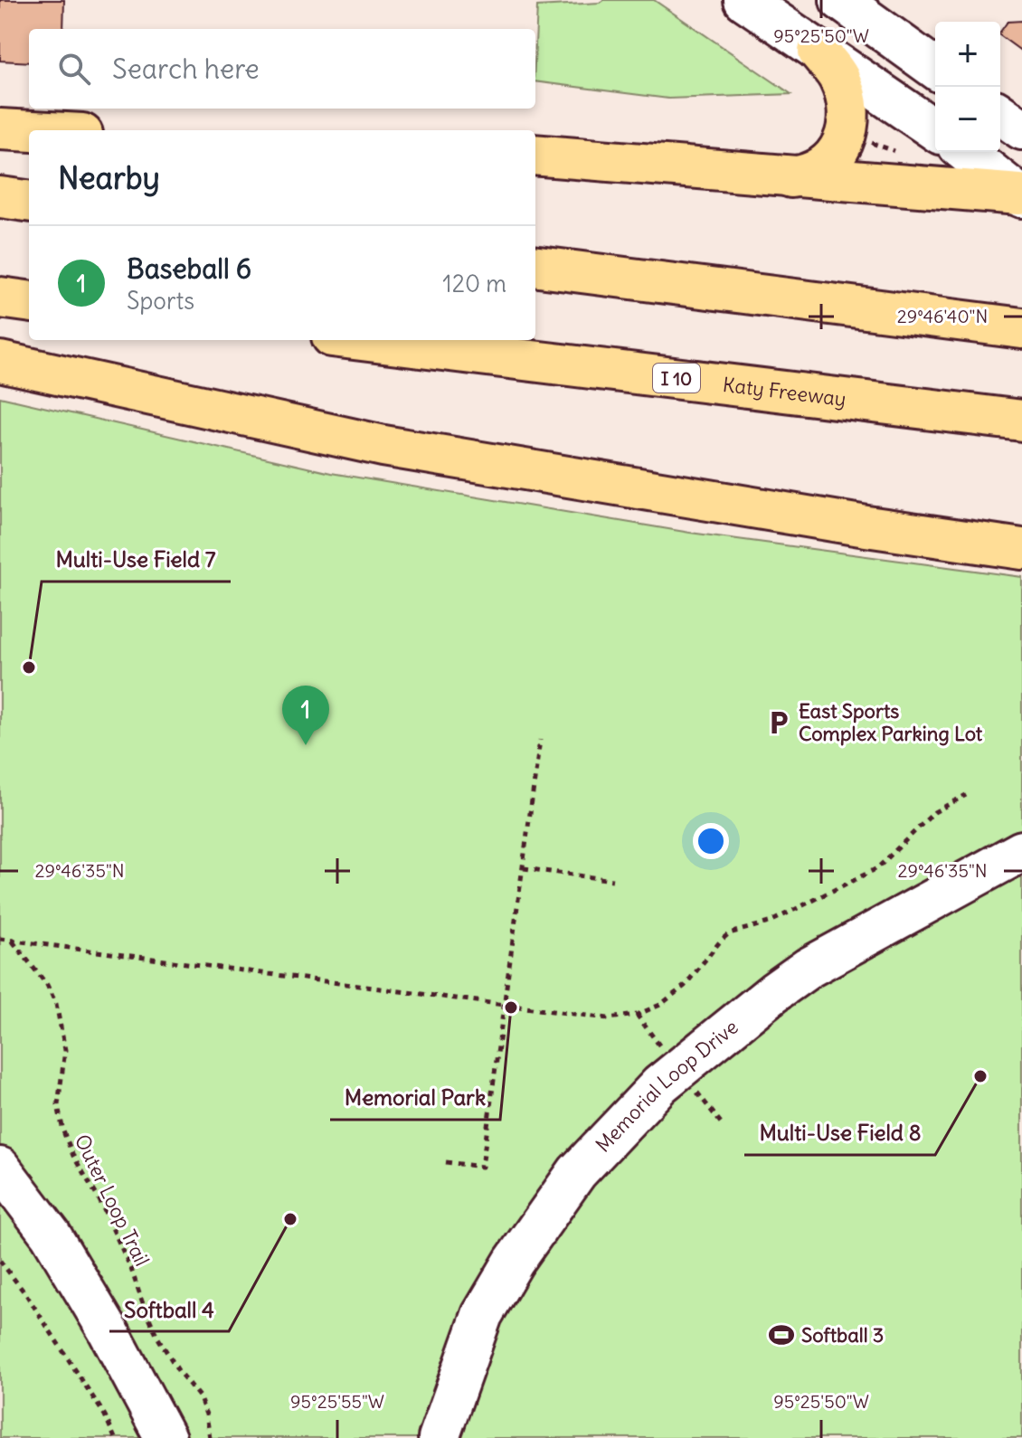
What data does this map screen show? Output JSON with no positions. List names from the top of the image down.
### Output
{
  "streets": {
    "highway": ["I 10", "Katy Freeway"],
    "street": ["Memorial Loop Drive"],
    "path": ["Outer Loop Trail"]
  },
  "places": {
    "other": [
      "Multi-Use Field 7",
      "Memorial Park",
      "Multi-Use Field 8",
      "Softball 4"
    ],
    "parking": ["East Sports Complex Parking Lot"],
    "sports": ["Softball 3"]
  },
  "page": {
    "map_buttons": ["+", "−"],
    "search": "Search here",
    "heading": "Nearby",
    "list": [
      {
        "mark": "1",
        "name": "Baseball 6",
        "note": "Sports",
        "value": "120 m"
      }
    ],
    "pins": "1"
  },
  "coordinates": [
    "95°25'50\"W",
    "29°46'40\"N",
    "29°46'35\"N",
    "95°25'55\"W"
  ]
}
